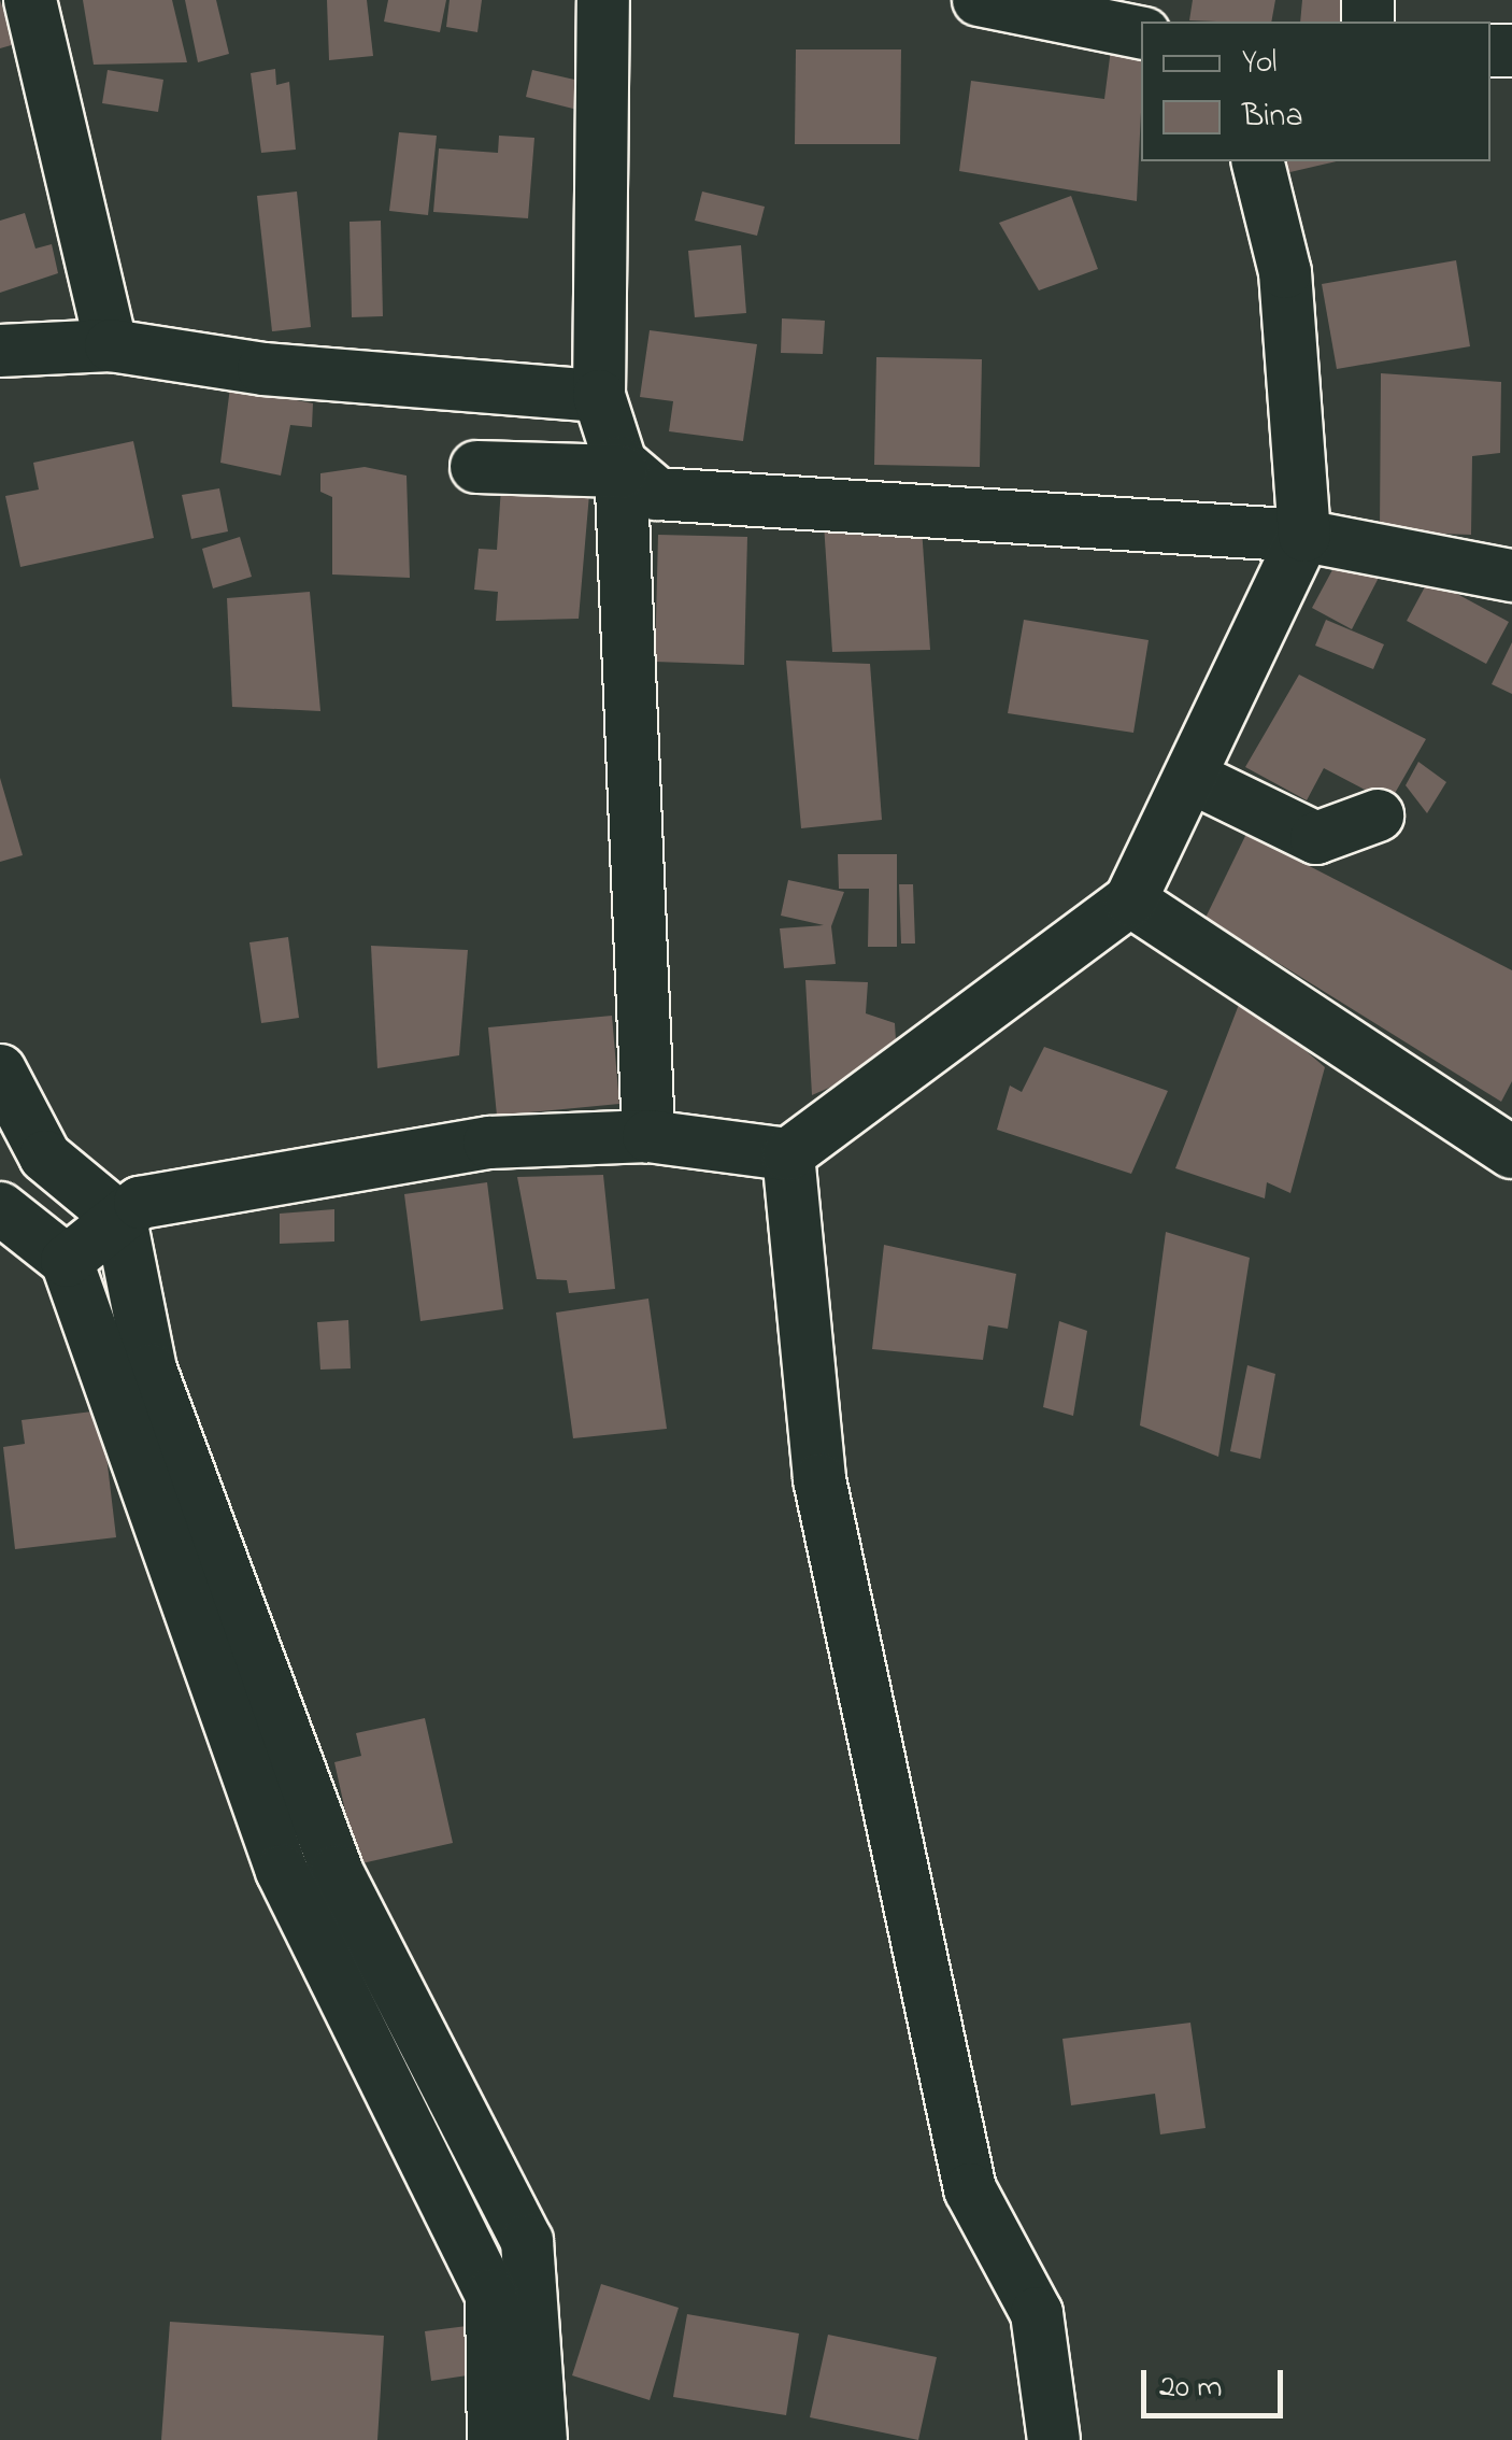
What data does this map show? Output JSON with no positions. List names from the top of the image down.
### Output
{
  "legend": ["Yol", "Bina"],
  "scale_bar": "20 m"
}
